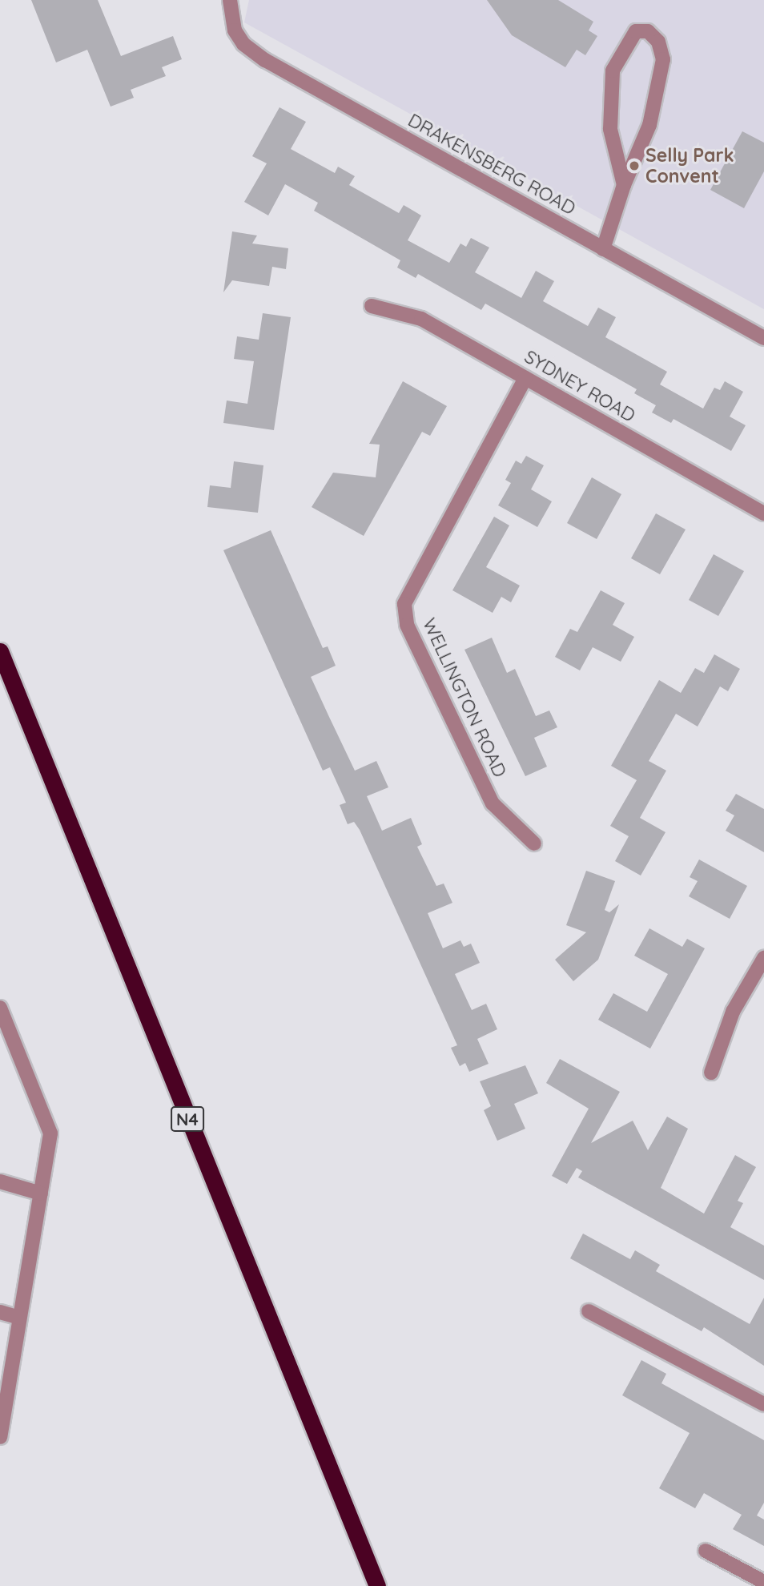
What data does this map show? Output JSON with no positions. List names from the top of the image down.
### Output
{
  "streets": {
    "highway": ["N4"],
    "street": ["DRAKENSBERG ROAD", "SYDNEY ROAD", "WELLINGTON ROAD"]
  },
  "crossings": [
    ["SYDNEY ROAD", "WELLINGTON ROAD"]
  ],
  "places": ["Selly Park Convent"]
}
